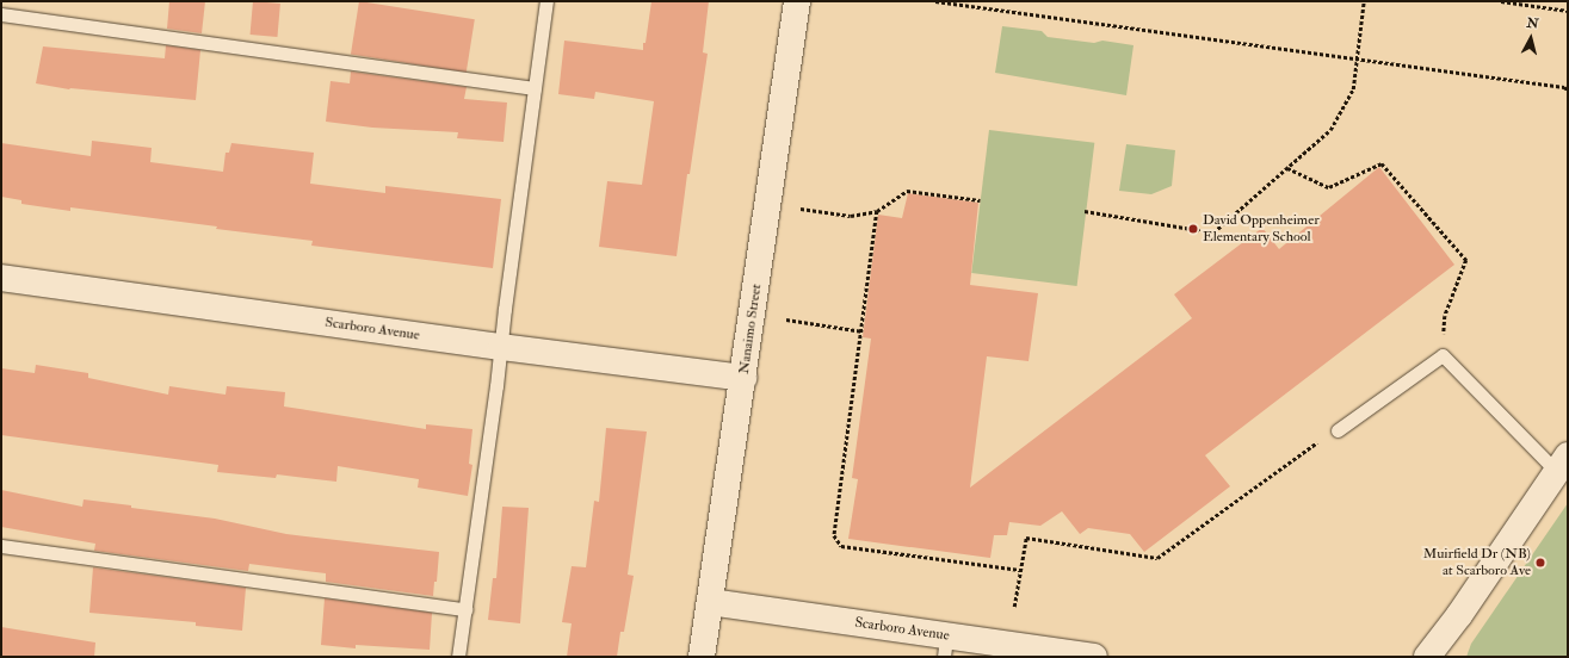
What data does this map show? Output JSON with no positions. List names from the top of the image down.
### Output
{
  "streets": {
    "street": ["Scarboro Avenue", "Nanaimo Street"]
  },
  "crossings": [
    ["Scarboro Avenue", "Nanaimo Street"]
  ],
  "places": ["David Oppenheimer Elementary School", "Muirfield Dr (NB) at Scarboro Ave"],
  "north": "top"
}
